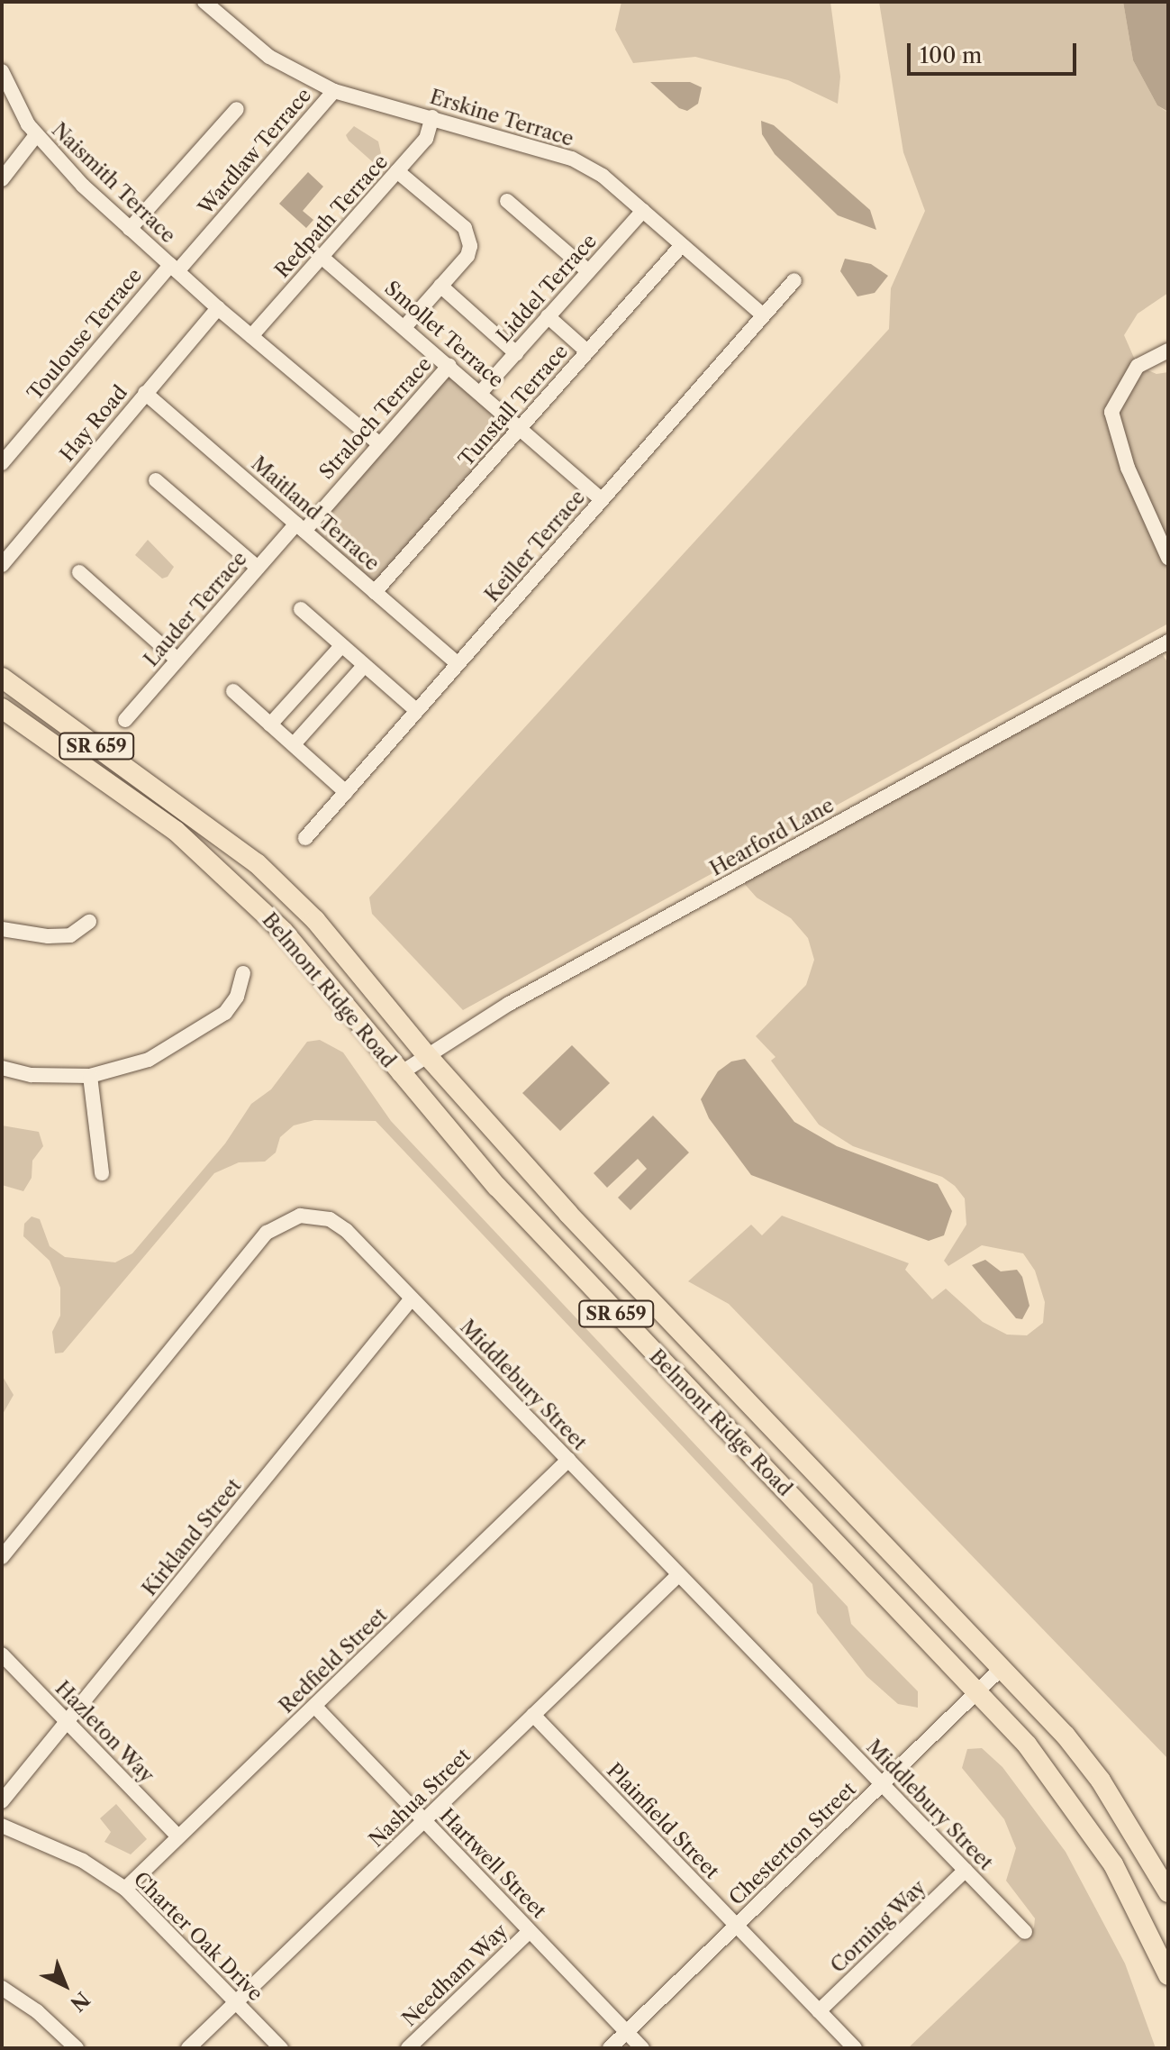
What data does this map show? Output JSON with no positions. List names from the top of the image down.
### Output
{
  "streets": {
    "main road": ["SR 659", "Belmont Ridge Road"],
    "street": [
      "Erskine Terrace",
      "Wardlaw Terrace",
      "Naismith Terrace",
      "Redpath Terrace",
      "Liddel Terrace",
      "Toulouse Terrace",
      "Smollet Terrace",
      "Tunstall Terrace",
      "Straloch Terrace",
      "Hay Road",
      "Maitland Terrace",
      "Keiller Terrace",
      "Lauder Terrace",
      "Hearford Lane",
      "Middlebury Street",
      "Kirkland Street",
      "Redfield Street",
      "Hazleton Way",
      "Nashua Street",
      "Plainfield Street",
      "Chesterton Street",
      "Hartwell Street",
      "Corning Way",
      "Charter Oak Drive",
      "Needham Way"
    ]
  },
  "crossings": [
    ["Erskine Terrace", "Wardlaw Terrace"],
    ["Erskine Terrace", "Redpath Terrace"],
    ["Erskine Terrace", "Liddel Terrace"],
    ["Erskine Terrace", "Tunstall Terrace"],
    ["Erskine Terrace", "Keiller Terrace"],
    ["Wardlaw Terrace", "Naismith Terrace"],
    ["Wardlaw Terrace", "Toulouse Terrace"],
    ["Naismith Terrace", "Redpath Terrace"],
    ["Naismith Terrace", "Toulouse Terrace"],
    ["Naismith Terrace", "Straloch Terrace"],
    ["Naismith Terrace", "Hay Road"],
    ["Redpath Terrace", "Smollet Terrace"],
    ["Liddel Terrace", "Smollet Terrace"],
    ["Smollet Terrace", "Tunstall Terrace"],
    ["Smollet Terrace", "Straloch Terrace"],
    ["Smollet Terrace", "Keiller Terrace"],
    ["Tunstall Terrace", "Maitland Terrace"],
    ["Straloch Terrace", "Maitland Terrace"],
    ["Straloch Terrace", "Lauder Terrace"],
    ["Hay Road", "Maitland Terrace"],
    ["Maitland Terrace", "Keiller Terrace"],
    ["Maitland Terrace", "Lauder Terrace"],
    ["Hearford Lane", "Belmont Ridge Road"],
    ["Belmont Ridge Road", "Chesterton Street"],
    ["Middlebury Street", "Kirkland Street"],
    ["Middlebury Street", "Redfield Street"],
    ["Middlebury Street", "Nashua Street"],
    ["Middlebury Street", "Chesterton Street"],
    ["Middlebury Street", "Corning Way"],
    ["Kirkland Street", "Hazleton Way"],
    ["Redfield Street", "Hazleton Way"],
    ["Redfield Street", "Hartwell Street"],
    ["Redfield Street", "Charter Oak Drive"],
    ["Nashua Street", "Plainfield Street"],
    ["Nashua Street", "Hartwell Street"],
    ["Nashua Street", "Charter Oak Drive"],
    ["Plainfield Street", "Chesterton Street"],
    ["Plainfield Street", "Corning Way"],
    ["Chesterton Street", "Hartwell Street"],
    ["Hartwell Street", "Needham Way"]
  ],
  "scale_bar": "100 m",
  "north": "bottom right"
}
